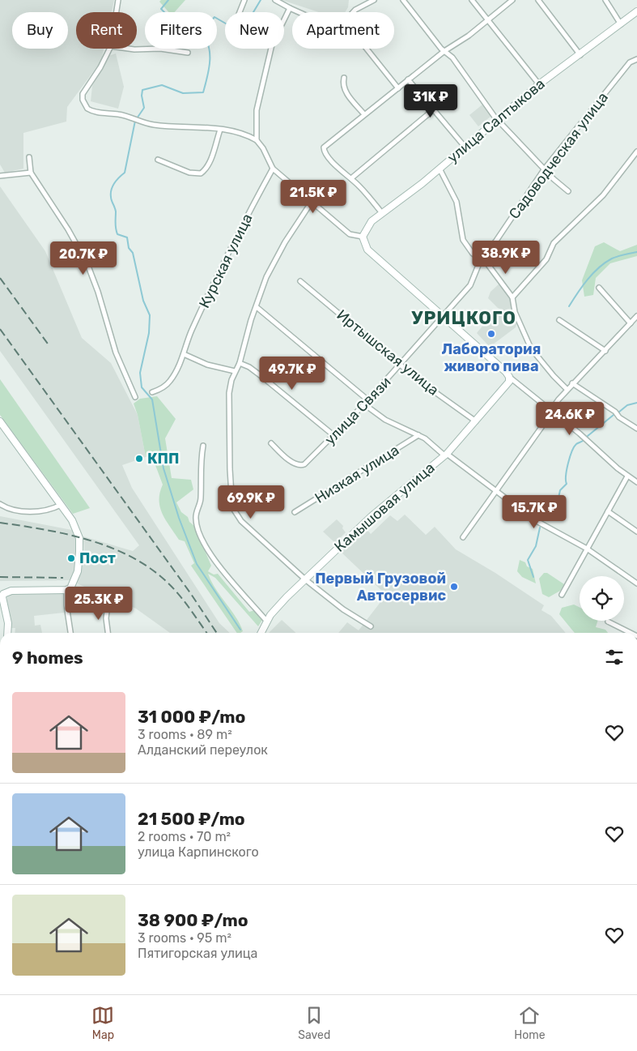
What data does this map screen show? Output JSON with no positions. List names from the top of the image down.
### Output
{
  "streets": {
    "main road": ["улица Салтыкова", "Камышовая улица"],
    "street": [
      "Садоводческая улица",
      "Курская улица",
      "Иртышская улица",
      "улица Связи",
      "Низкая улица"
    ]
  },
  "crossings": [
    ["Садоводческая улица", "улица Связи"],
    ["Иртышская улица", "улица Связи"],
    ["Иртышская улица", "Камышовая улица"]
  ],
  "districts": ["УРИЦКОГО"],
  "places": [
    "Лаборатория живого пива",
    "КПП",
    "Пост",
    "Первый Грузовой Автосервис"
  ],
  "page": {
    "chip": [
      "Buy",
      "Rent",
      "Filters",
      "New",
      "Apartment"
    ],
    "price": [
      "31K ₽",
      "21.5K ₽",
      "38.9K ₽",
      "20.7K ₽",
      "49.7K ₽",
      "24.6K ₽",
      "69.9K ₽",
      "15.7K ₽",
      "25.3K ₽"
    ],
    "heading": "9 homes",
    "list": [
      {
        "name": "31 000 ₽/mo",
        "note": "3 rooms · 89 m² · Алданский переулок"
      },
      {
        "name": "21 500 ₽/mo",
        "note": "2 rooms · 70 m² · улица Карпинского"
      },
      {
        "name": "38 900 ₽/mo",
        "note": "3 rooms · 95 m² · Пятигорская улица"
      }
    ],
    "tabs": ["Map", "Saved", "Home"]
  }
}
